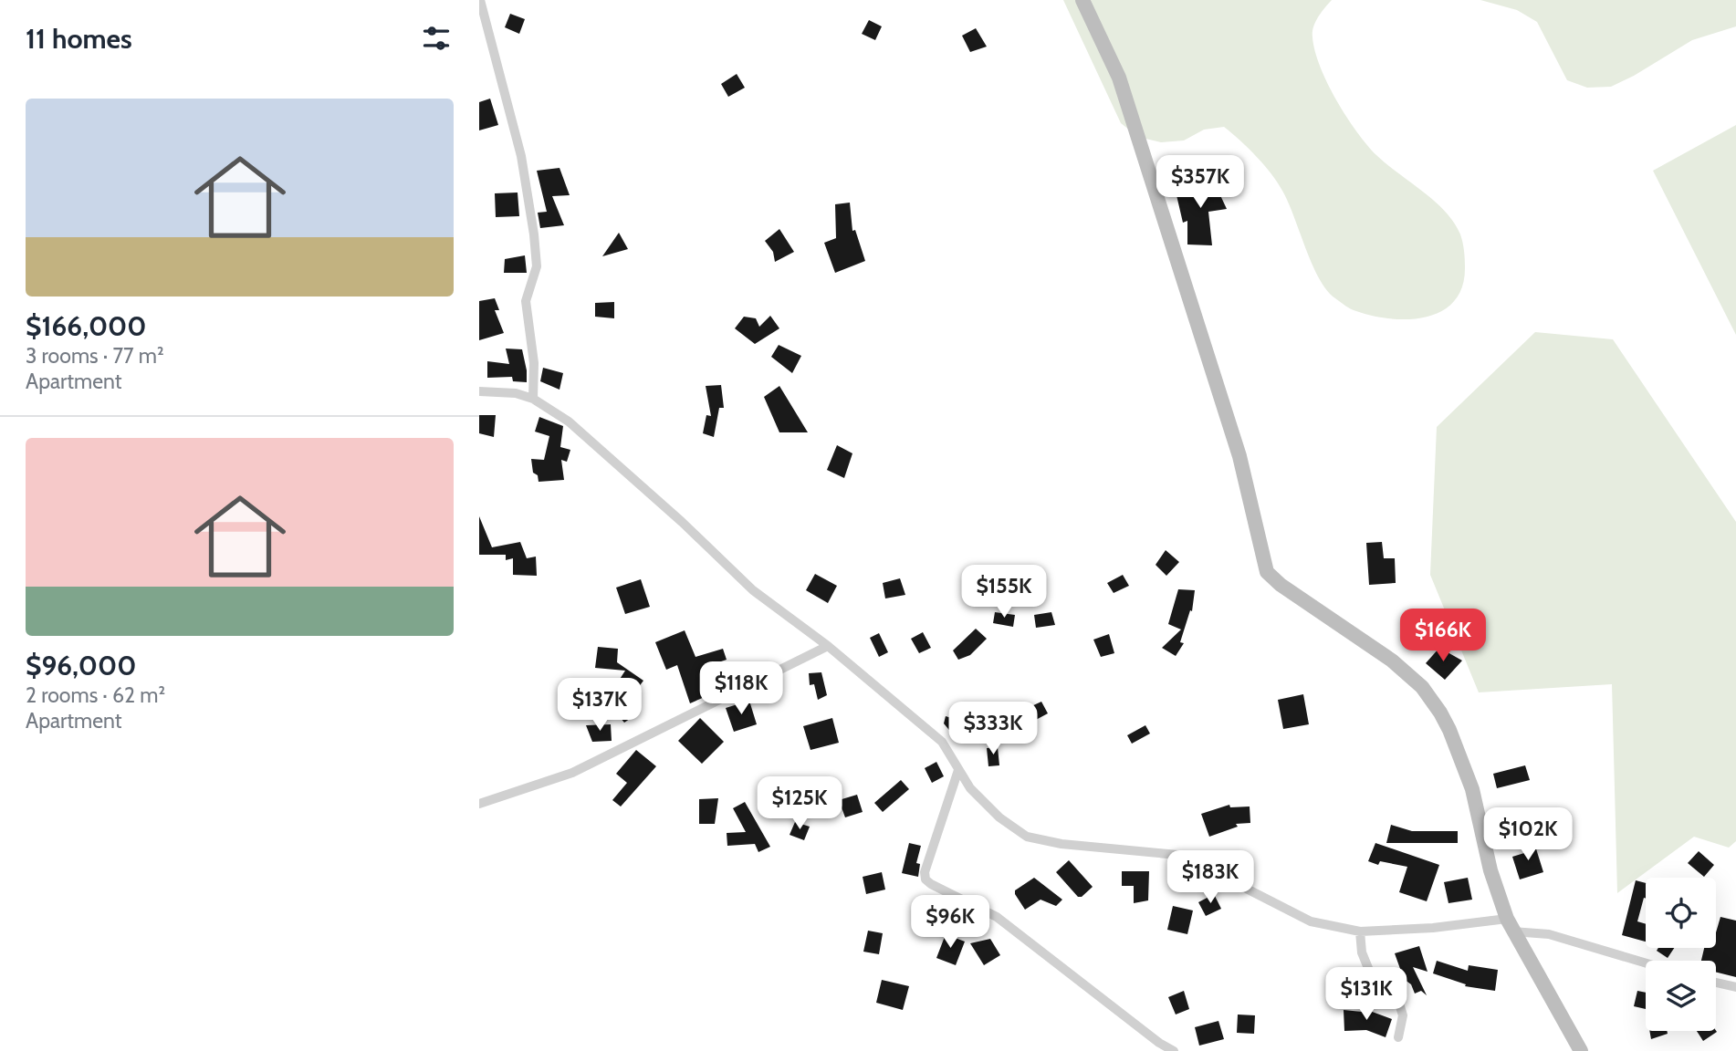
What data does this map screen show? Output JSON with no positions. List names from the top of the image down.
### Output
{
  "page": {
    "heading": "11 homes",
    "list": [
      {
        "name": "$166,000",
        "note": "3 rooms · 77 m² · Apartment"
      },
      {
        "name": "$96,000",
        "note": "2 rooms · 62 m² · Apartment"
      }
    ],
    "price": [
      "$357K",
      "$155K",
      "$166K",
      "$118K",
      "$137K",
      "$333K",
      "$125K",
      "$102K",
      "$183K",
      "$96K",
      "$131K"
    ]
  }
}
